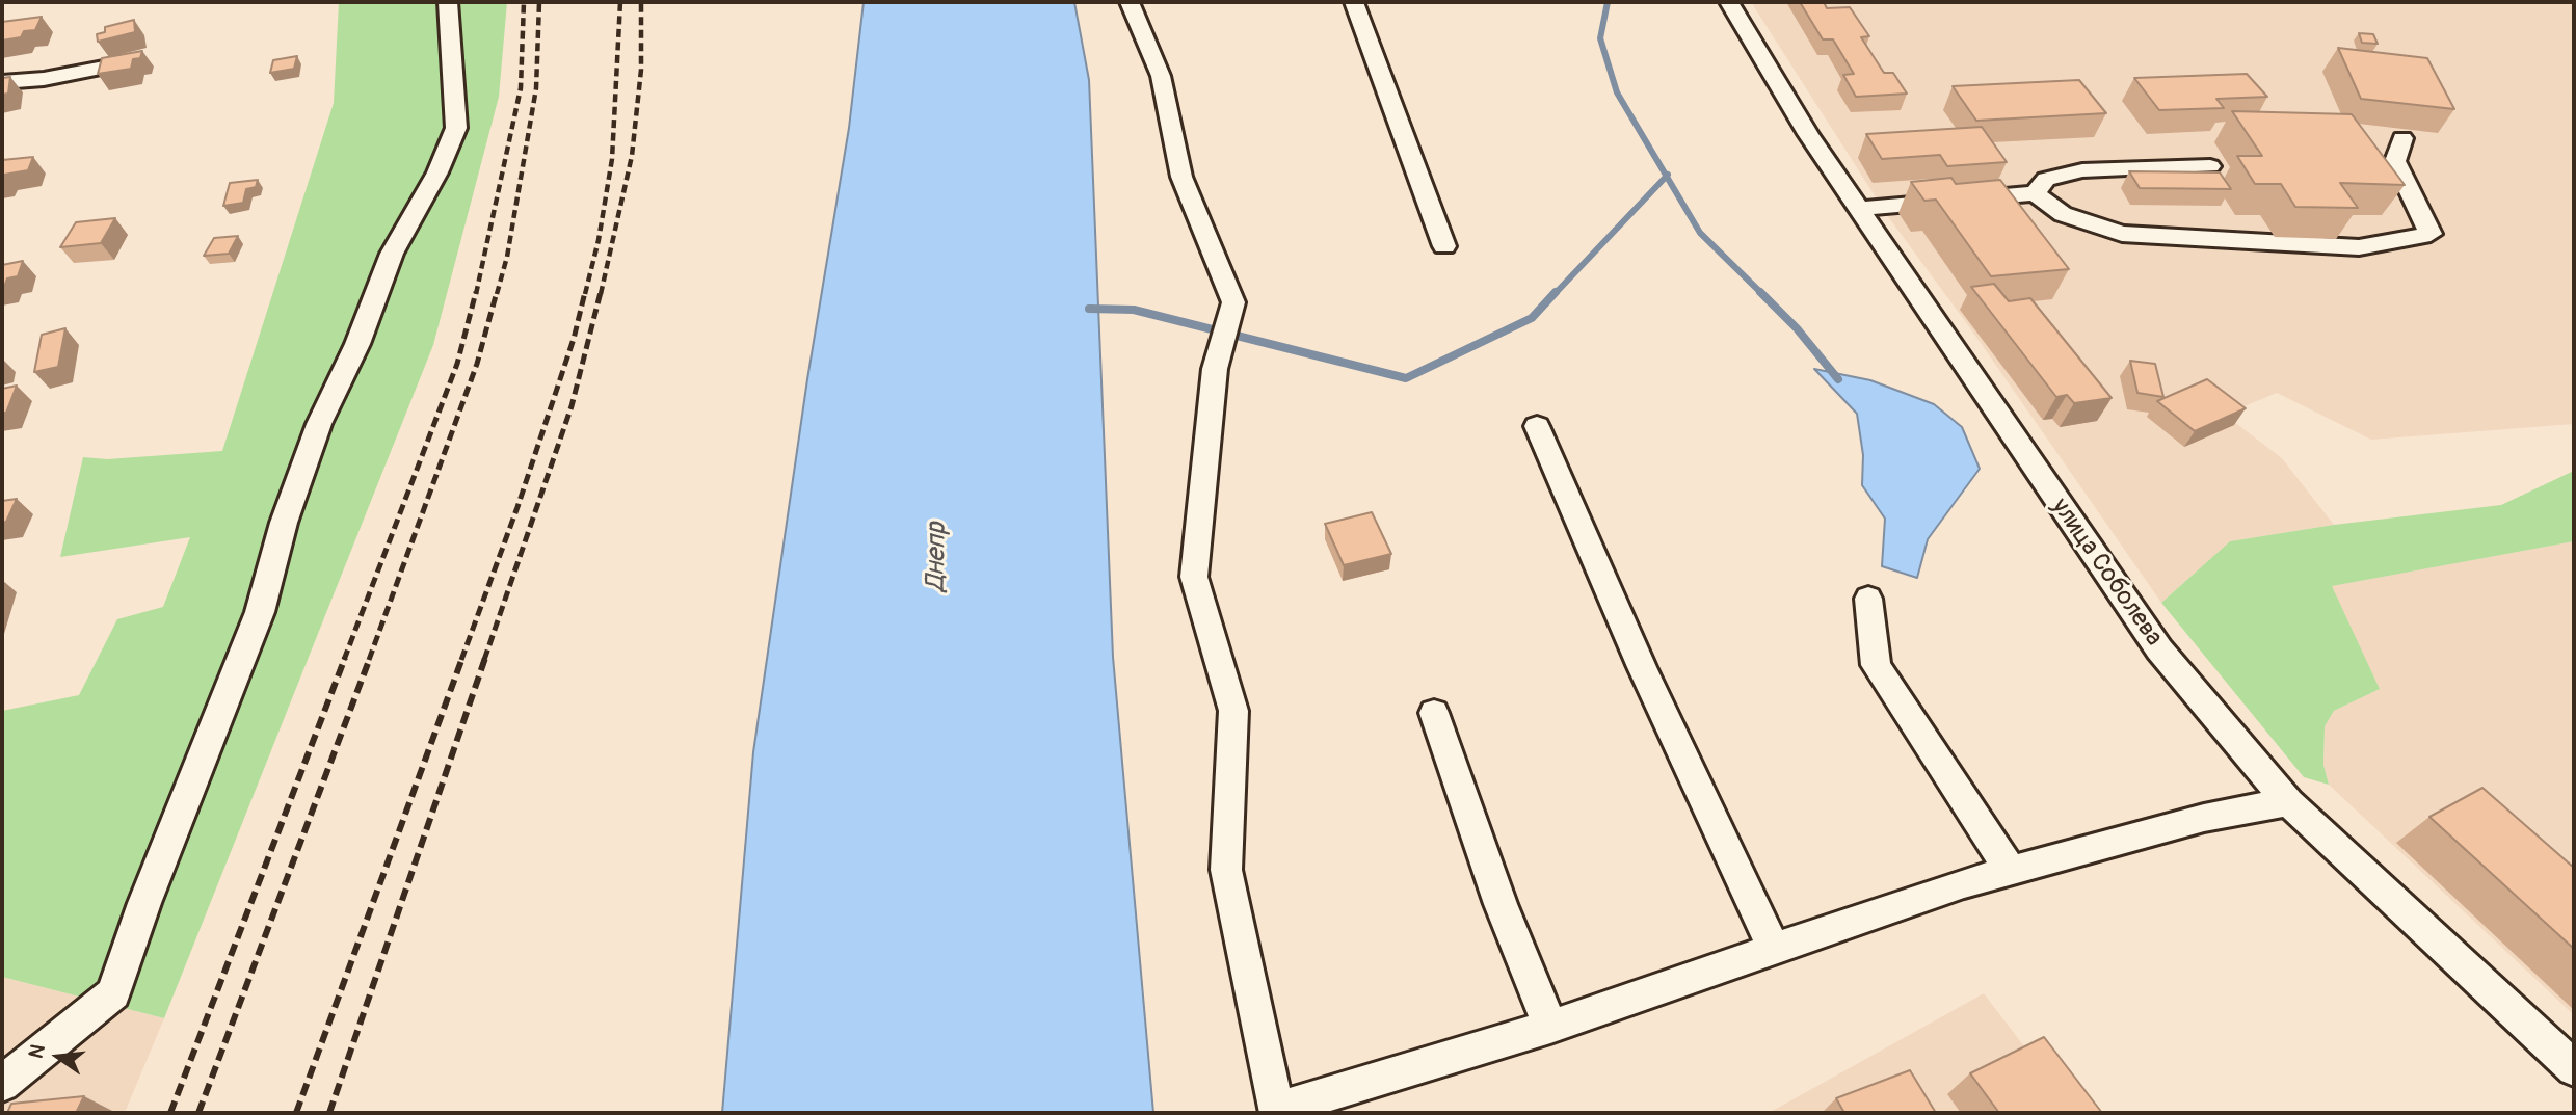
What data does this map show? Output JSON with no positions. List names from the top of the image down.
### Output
{
  "streets": {
    "street": ["улица Соболева"]
  },
  "water": ["Днепр"],
  "north": "left"
}
